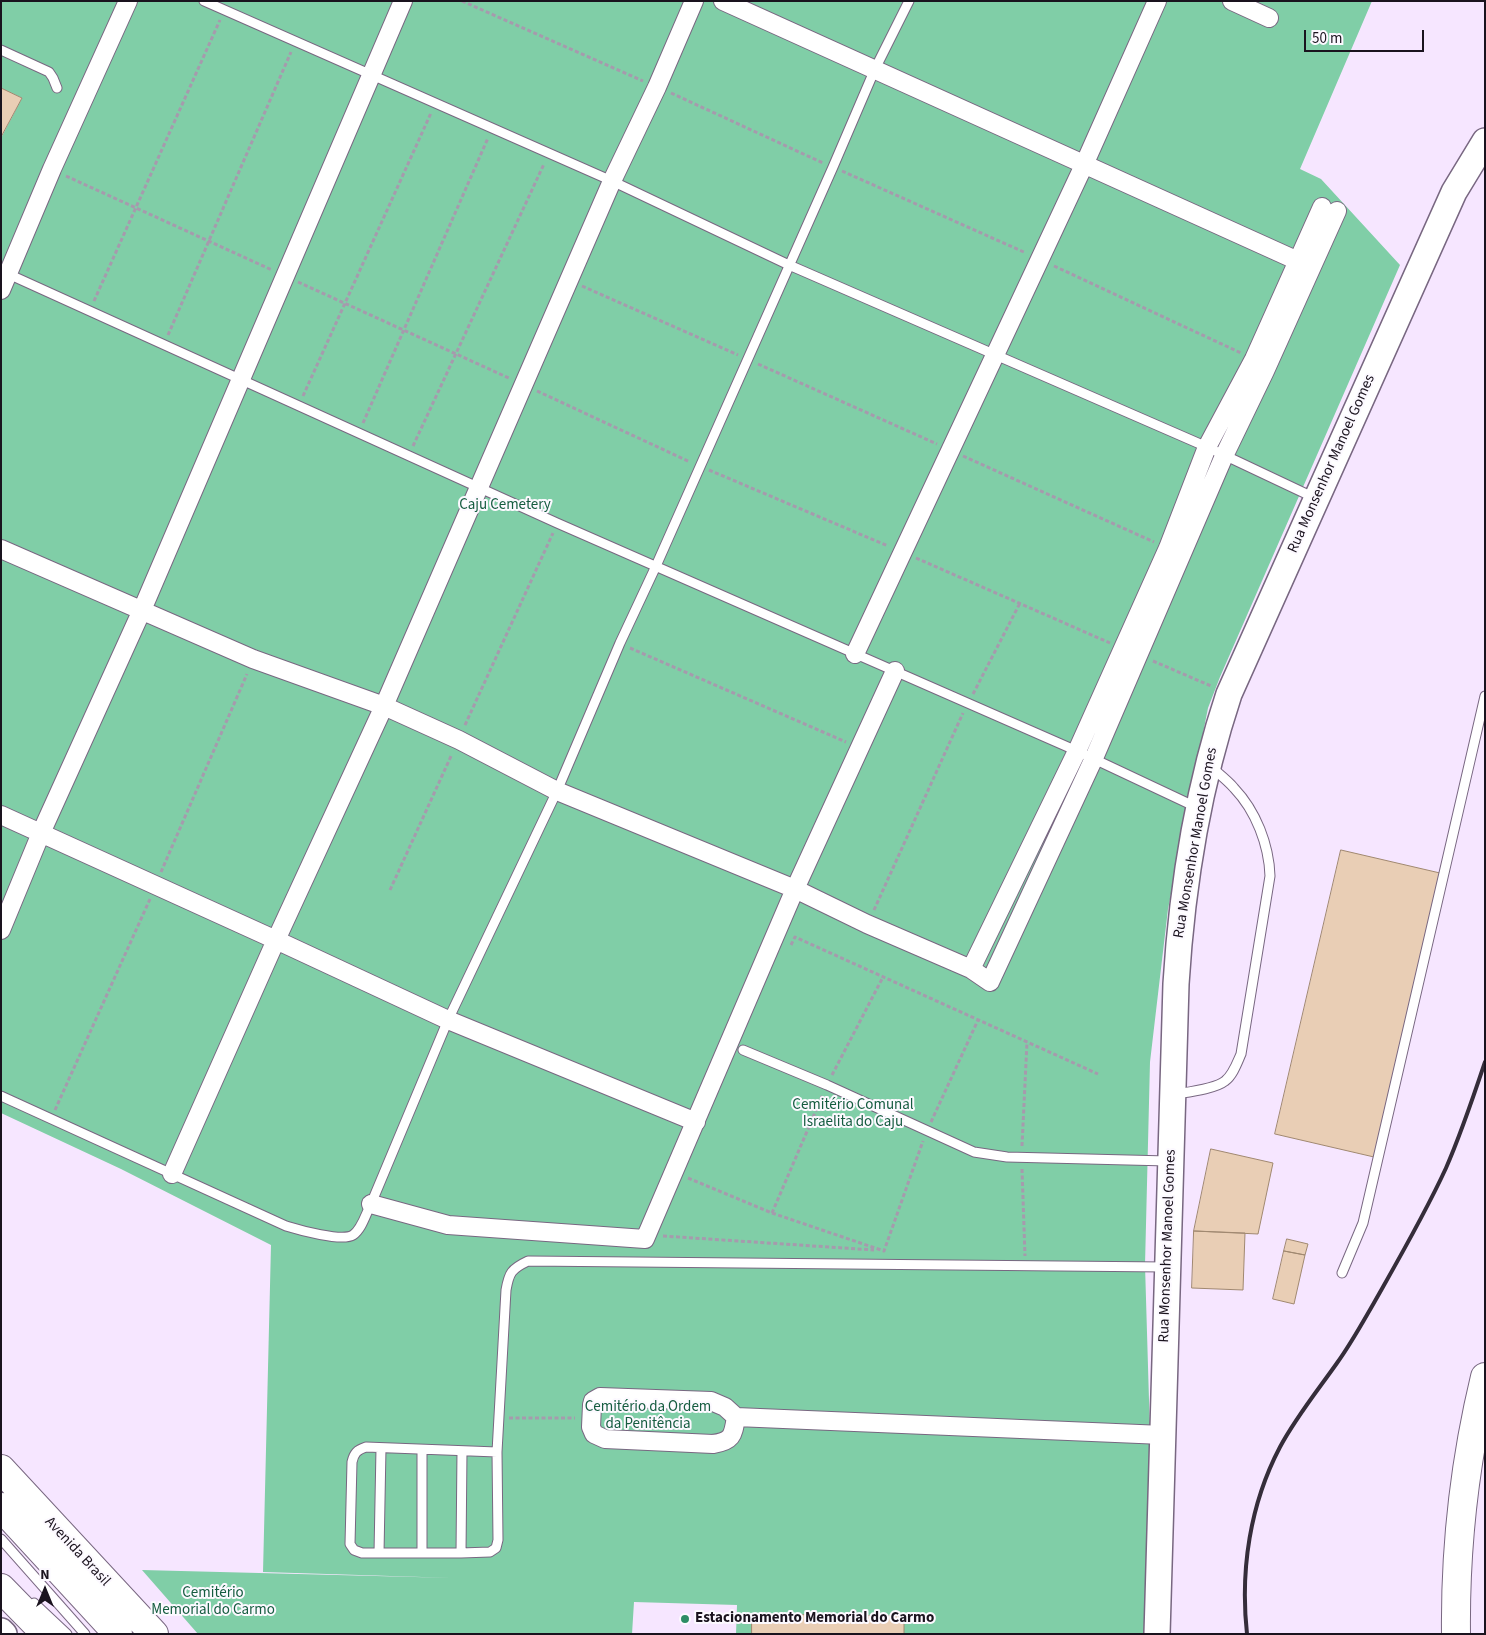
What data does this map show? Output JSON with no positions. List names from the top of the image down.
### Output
{
  "streets": {
    "highway": ["Avenida Brasil"],
    "street": ["Rua Monsenhor Manoel Gomes"]
  },
  "parks": [
    "Caju Cemetery",
    "Cemitério Comunal Israelita do Caju",
    "Cemitério da Ordem da Penitência",
    "Cemitério Memorial do Carmo"
  ],
  "places": ["Estacionamento Memorial do Carmo"],
  "scale_bar": "50 m",
  "north": "top"
}
